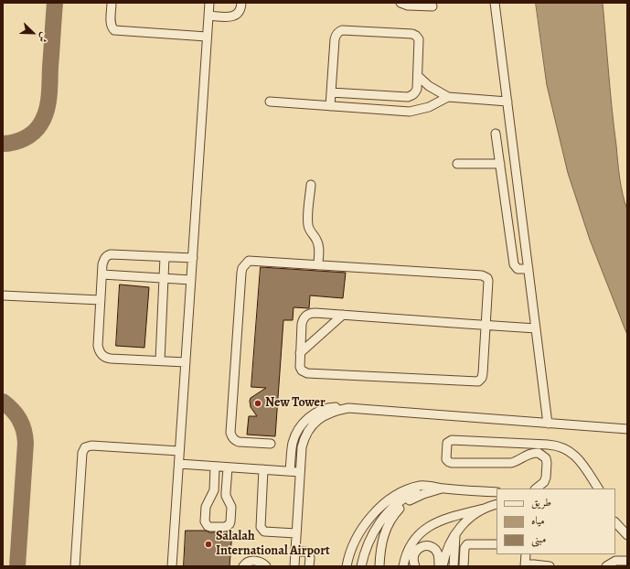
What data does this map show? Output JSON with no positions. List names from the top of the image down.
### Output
{
  "places": ["New Tower", "Salalah International Airport"],
  "legend": ["طريق", "مياه", "مبنى"],
  "north": "bottom right"
}
